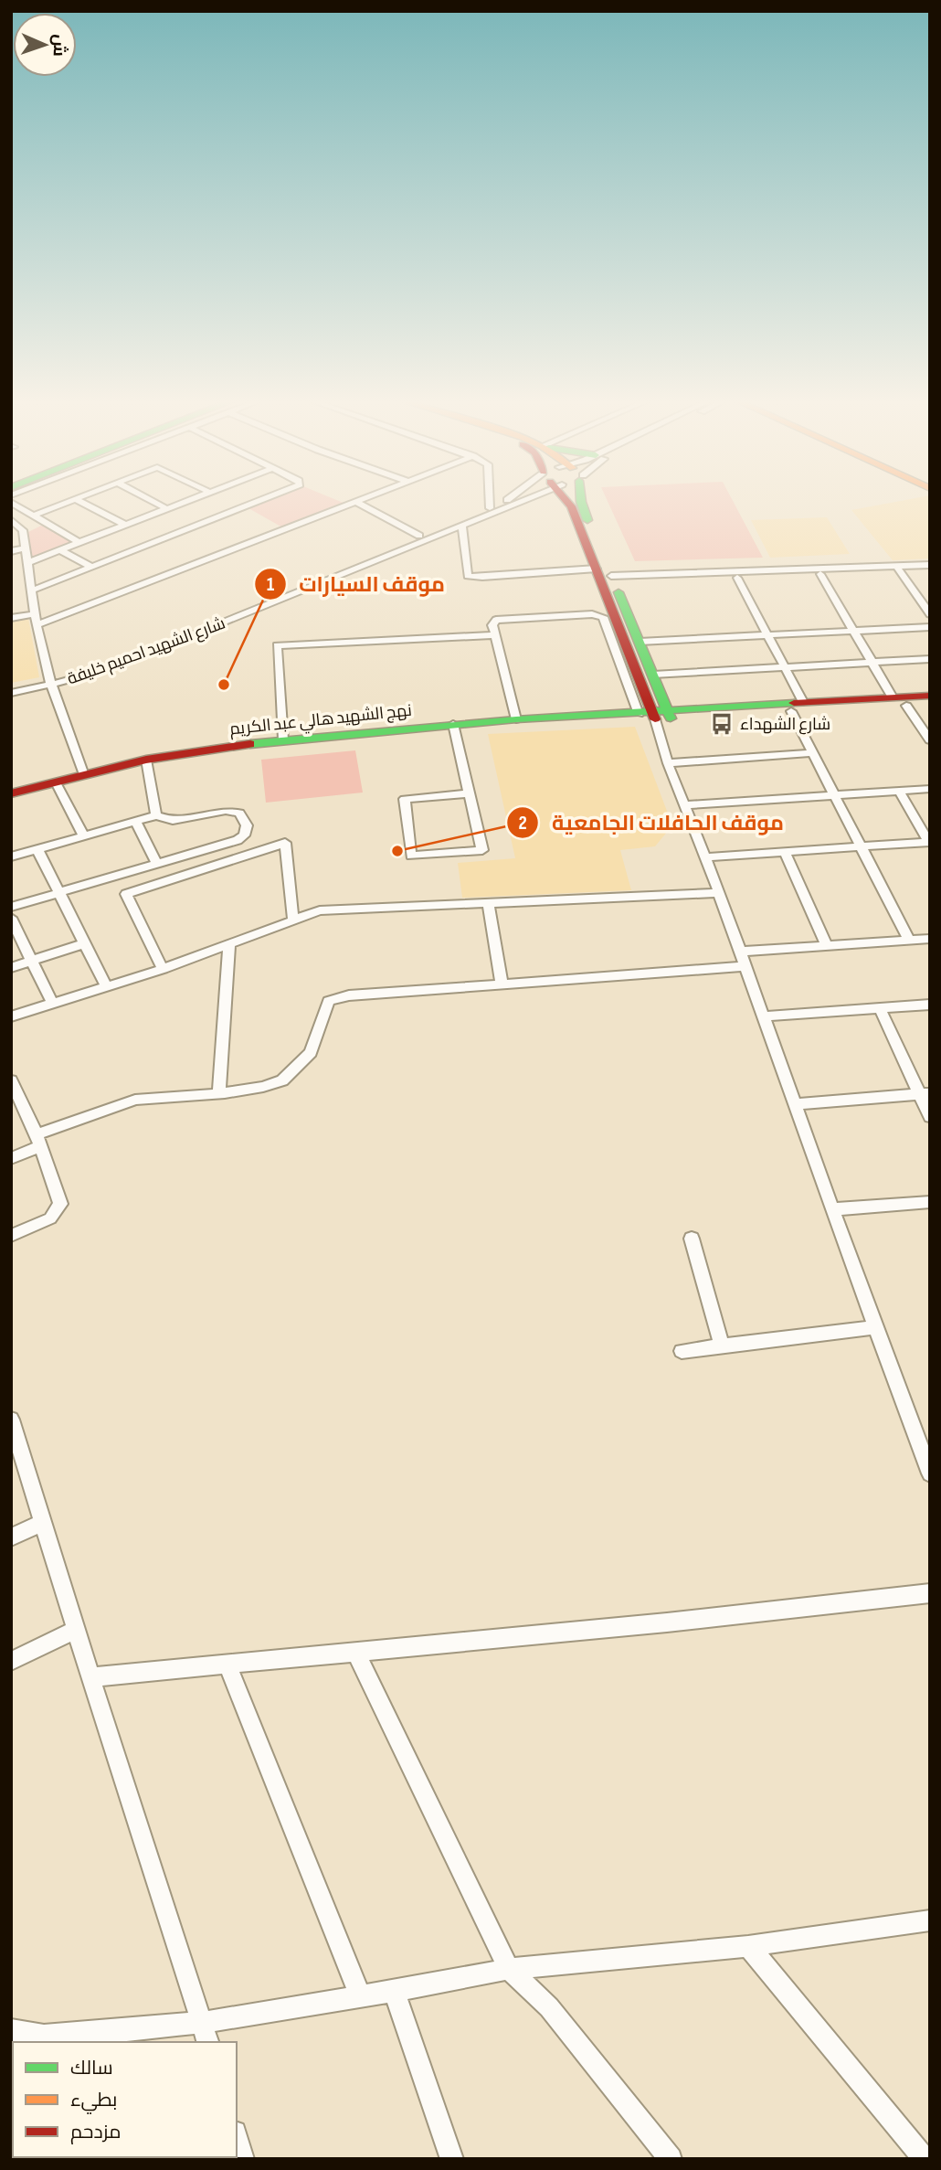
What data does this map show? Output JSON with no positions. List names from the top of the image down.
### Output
{
  "streets": {
    "main road": ["نهج الشهيد هالي عبد الكريم"],
    "street": ["شارع الشهيد احميم خليفة"]
  },
  "places": {
    "other": ["موقف السيارات", "موقف الحافلات الجامعية"],
    "bus stop": ["شارع الشهداء"]
  },
  "legend": ["سالك", "بطيء", "مزدحم"],
  "north": "right"
}
